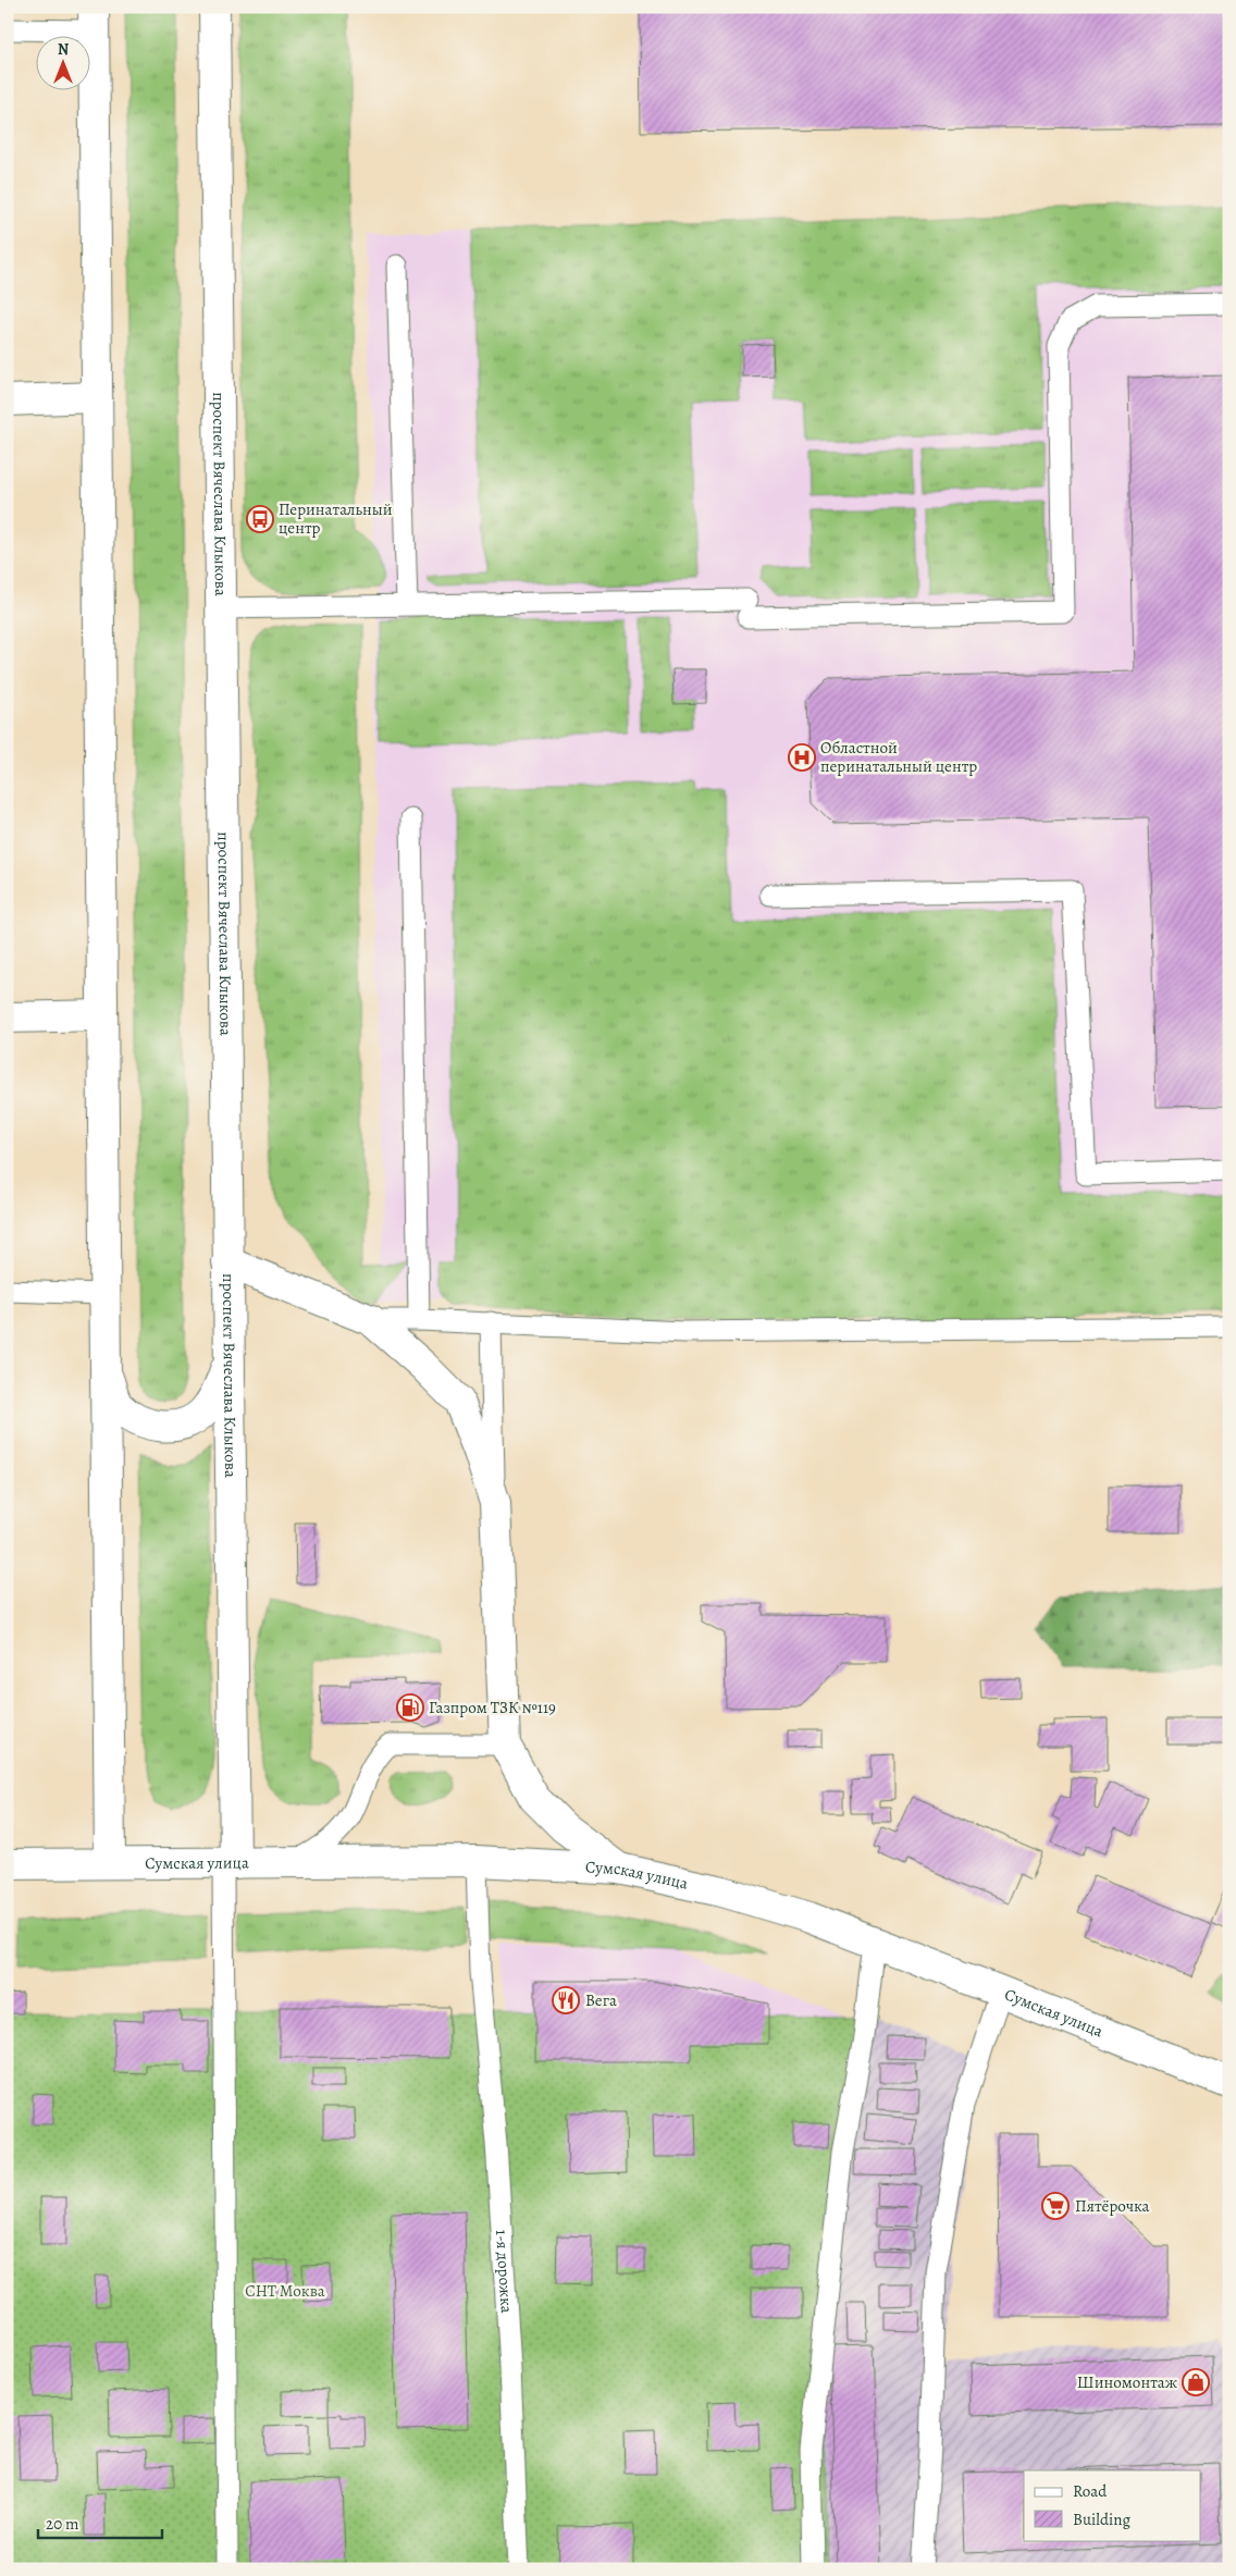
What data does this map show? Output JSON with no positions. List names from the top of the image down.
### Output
{
  "streets": {
    "main road": ["проспект Вячеслава Клыкова", "Сумская улица"],
    "lane": ["1-я дорожка"]
  },
  "crossings": [
    ["проспект Вячеслава Клыкова", "Сумская улица"],
    ["Сумская улица", "1-я дорожка"]
  ],
  "parks": ["СНТ Моква"],
  "places": {
    "bus stop": ["Перинатальный центр"],
    "hospital": ["Областной перинатальный центр"],
    "fuel station": ["Газпром ТЗК №119"],
    "restaurant": ["Вега"],
    "supermarket": ["Пятёрочка"],
    "shop": ["Шиномонтаж"]
  },
  "legend": ["Road", "Building"],
  "scale_bar": "20 m",
  "north": "top"
}
